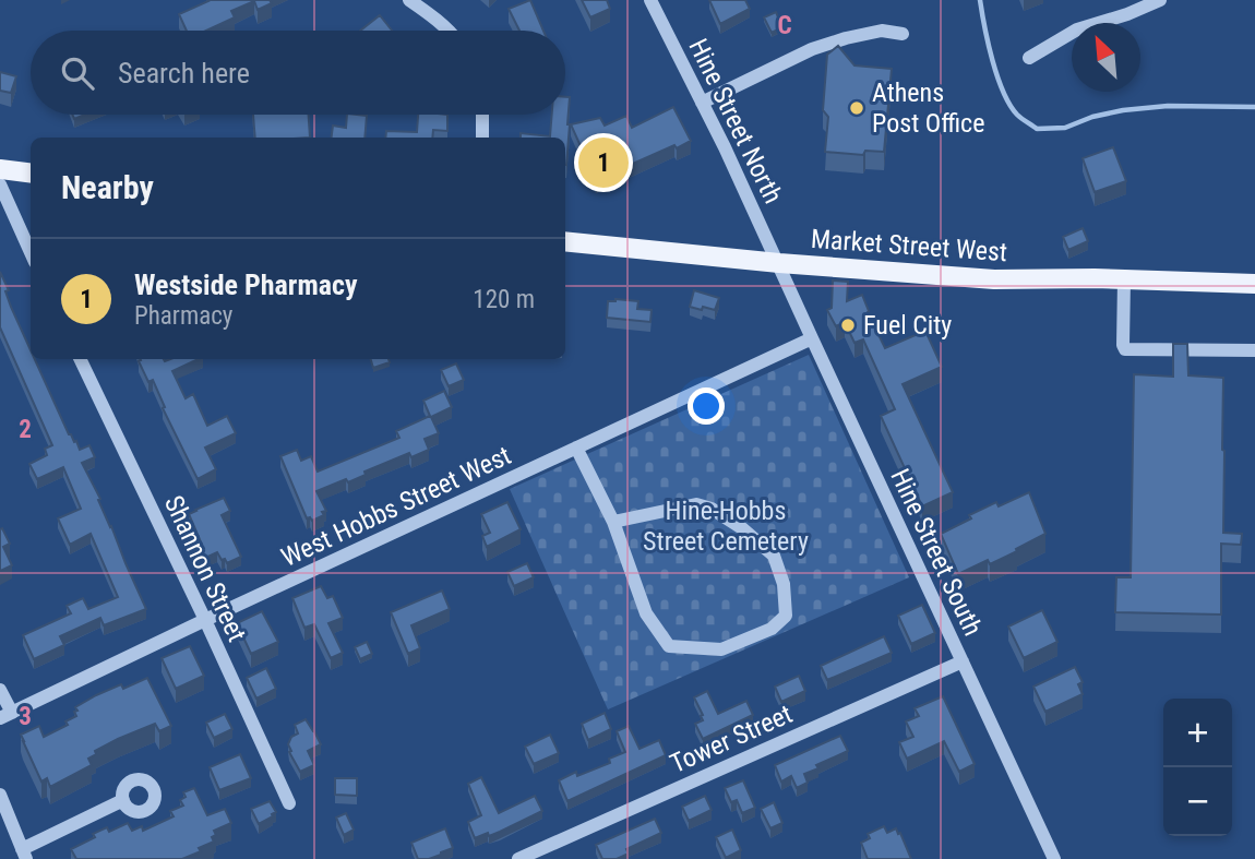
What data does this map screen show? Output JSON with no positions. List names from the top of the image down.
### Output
{
  "streets": {
    "main road": ["Market Street West"],
    "street": [
      "Hine Street North",
      "West Hobbs Street West",
      "Hine Street South",
      "Shannon Street",
      "Tower Street"
    ]
  },
  "crossings": [
    ["Hine Street North", "Market Street West"],
    ["Hine Street North", "Hine Street South"],
    ["Market Street West", "Hine Street South"],
    ["West Hobbs Street West", "Hine Street South"],
    ["West Hobbs Street West", "Shannon Street"],
    ["Hine Street South", "Tower Street"]
  ],
  "parks": ["Hine-Hobbs Street Cemetery"],
  "places": ["Athens Post Office", "Fuel City"],
  "north": "top left",
  "page": {
    "search": "Search here",
    "pins": "1",
    "heading": "Nearby",
    "list": [
      {
        "mark": "1",
        "name": "Westside Pharmacy",
        "note": "Pharmacy",
        "value": "120 m"
      }
    ],
    "map_buttons": ["+", "−"]
  },
  "grid": {
    "columns": ["C"],
    "rows": ["2", "3"]
  }
}
